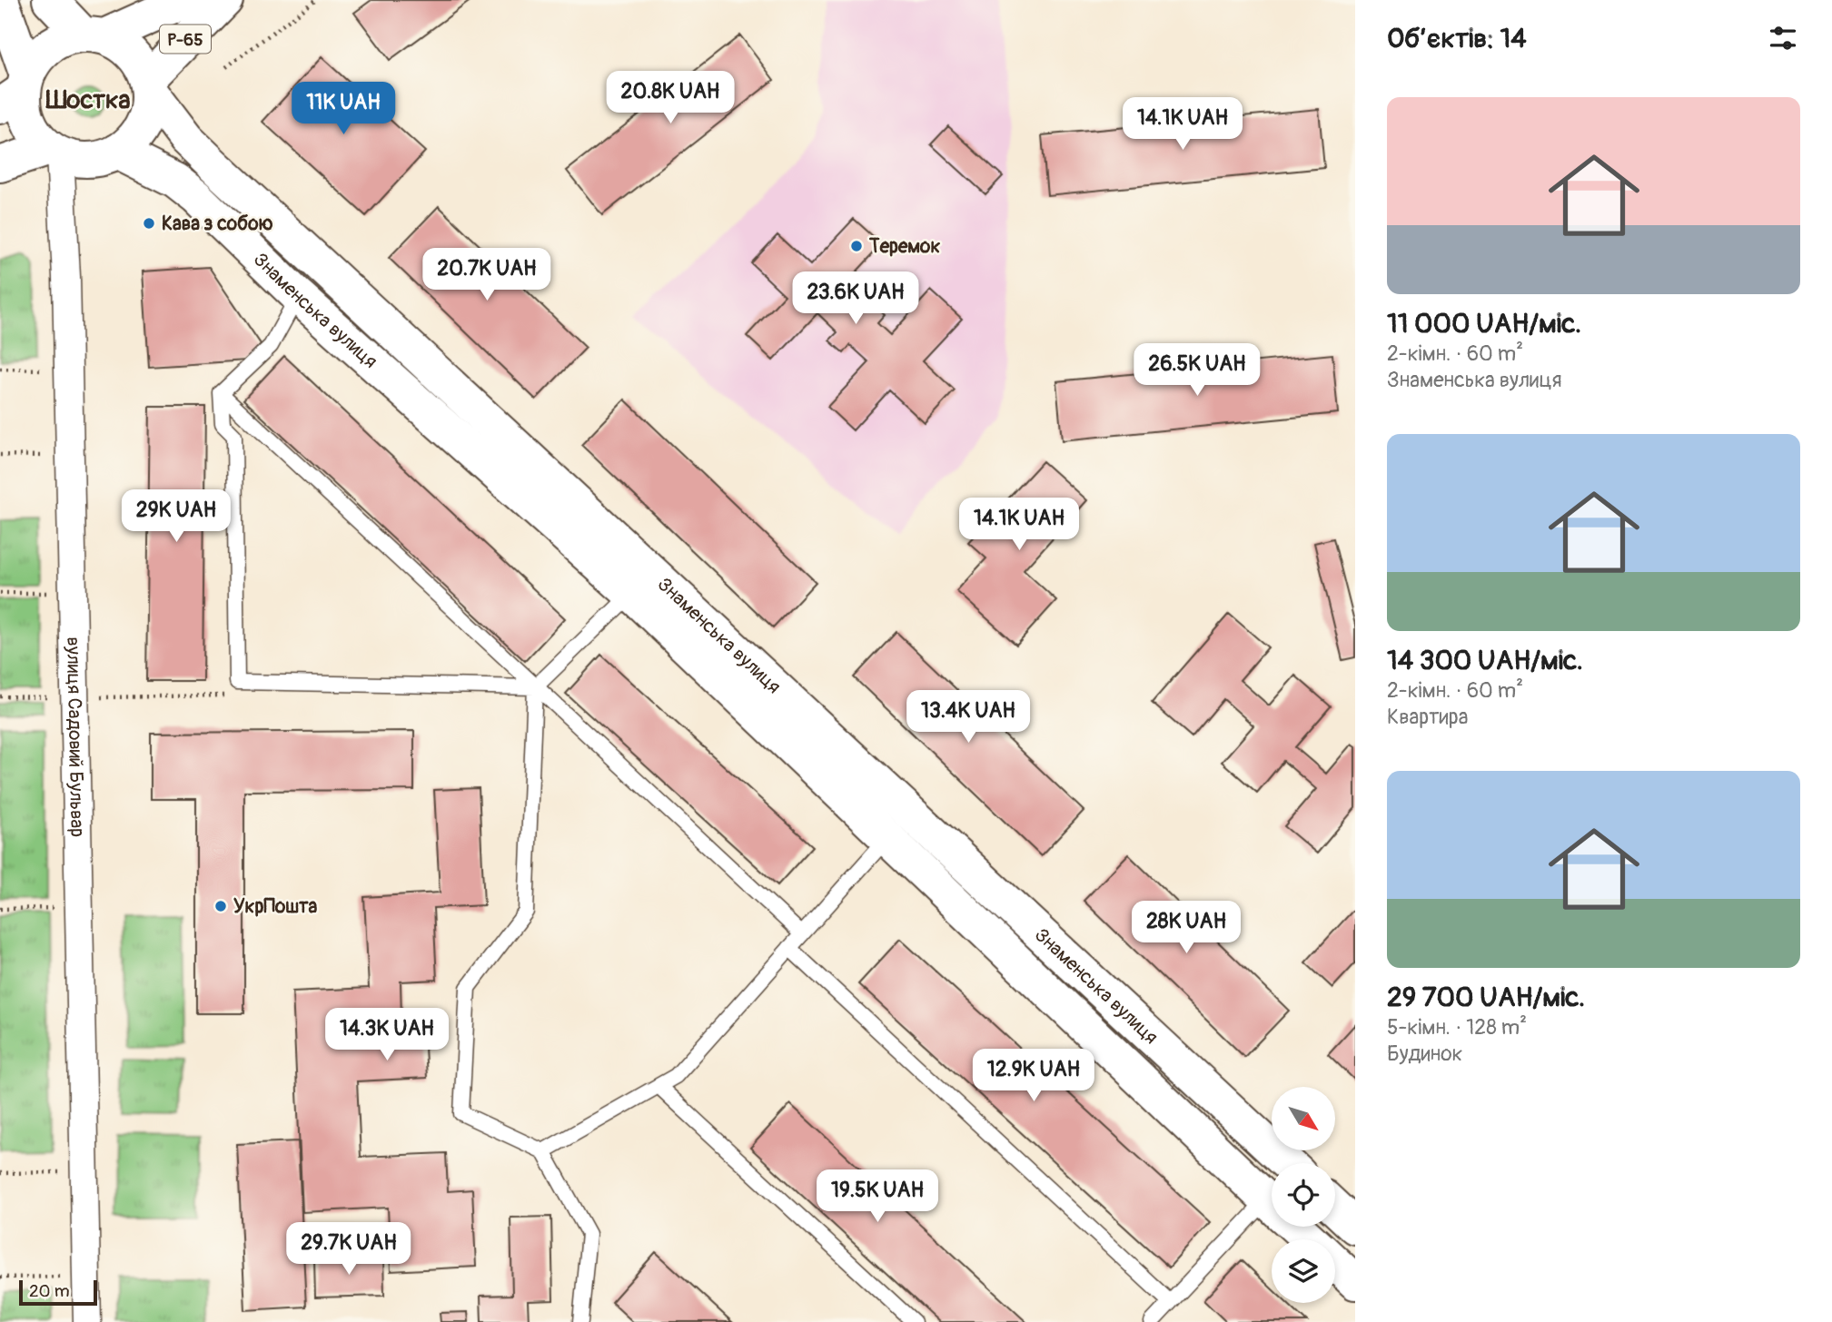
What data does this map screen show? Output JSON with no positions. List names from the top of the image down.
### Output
{
  "streets": {
    "main road": ["Р-65", "Знаменська вулиця"],
    "street": ["вулиця Садовий Бульвар"]
  },
  "crossings": [
    ["Р-65", "Знаменська вулиця"],
    ["Р-65", "вулиця Садовий Бульвар"],
    ["Знаменська вулиця", "вулиця Садовий Бульвар"]
  ],
  "districts": ["Шостка"],
  "places": ["Кава з собою", "Теремок", "УкрПошта"],
  "scale_bar": "20 m",
  "north": "bottom right",
  "page": {
    "heading": "Об’єктів: 14",
    "price": [
      "20.8K UAH",
      "11K UAH",
      "14.1K UAH",
      "20.7K UAH",
      "23.6K UAH",
      "26.5K UAH",
      "29K UAH",
      "14.1K UAH",
      "13.4K UAH",
      "28K UAH",
      "14.3K UAH",
      "12.9K UAH",
      "19.5K UAH",
      "29.7K UAH"
    ],
    "list": [
      {
        "name": "11 000 UAH/міс.",
        "note": "2-кімн. · 60 m² · Знаменська вулиця"
      },
      {
        "name": "14 300 UAH/міс.",
        "note": "2-кімн. · 60 m² · Квартира"
      },
      {
        "name": "29 700 UAH/міс.",
        "note": "5-кімн. · 128 m² · Будинок"
      }
    ],
    "scale": "20 m"
  }
}
